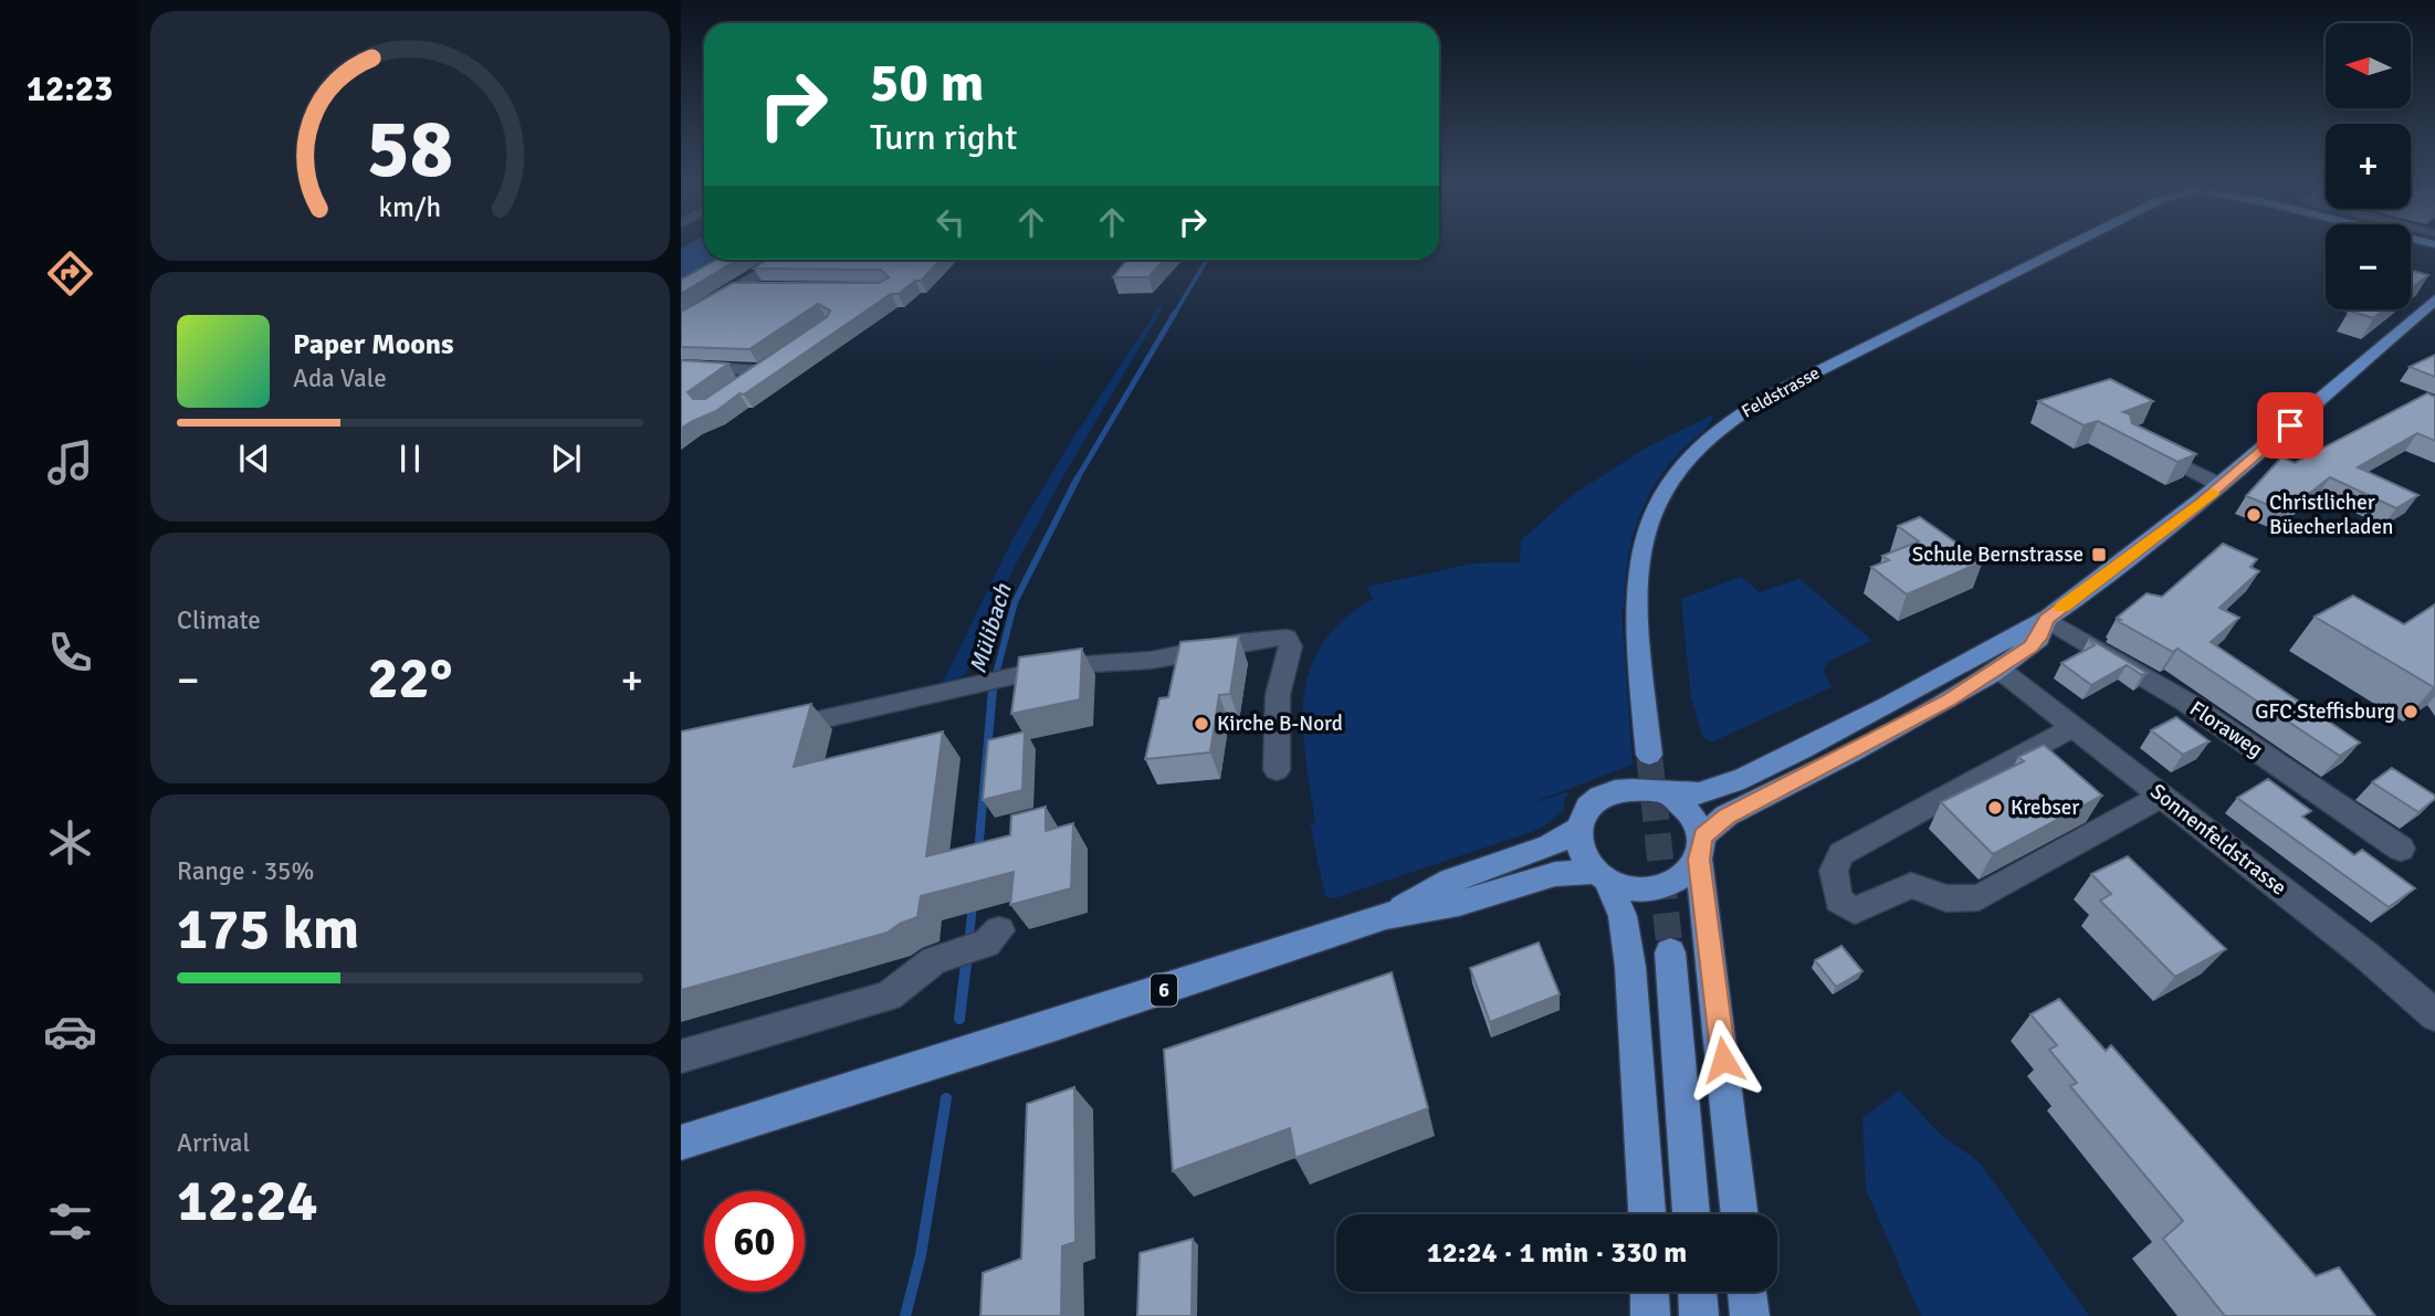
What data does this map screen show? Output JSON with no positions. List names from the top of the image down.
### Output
{
  "streets": {
    "main road": ["Feldstrasse", "6"],
    "street": ["Floraweg", "Sonnenfeldstrasse"]
  },
  "water": ["Mülibach"],
  "places": {
    "other": [
      "Christlicher Büecherladen",
      "GFC Steffisburg",
      "Kirche B-Nord",
      "Krebser"
    ],
    "transit": ["Schule Bernstrasse"]
  },
  "north": "left",
  "page": {
    "tabs": "12:23",
    "map_buttons": ["+", "−"],
    "turn": ["50 m", "Turn right"],
    "song": ["Paper Moons", "Ada Vale"],
    "tile": [
      "Climate",
      ["Range · 35%", "175 km"],
      ["Arrival", "12:24"]
    ],
    "heat": ["−", "22°", "+"],
    "limit": "60",
    "trip": "12:24 · 1 min · 330 m",
    "gauge": ["58", "km/h"]
  }
}
